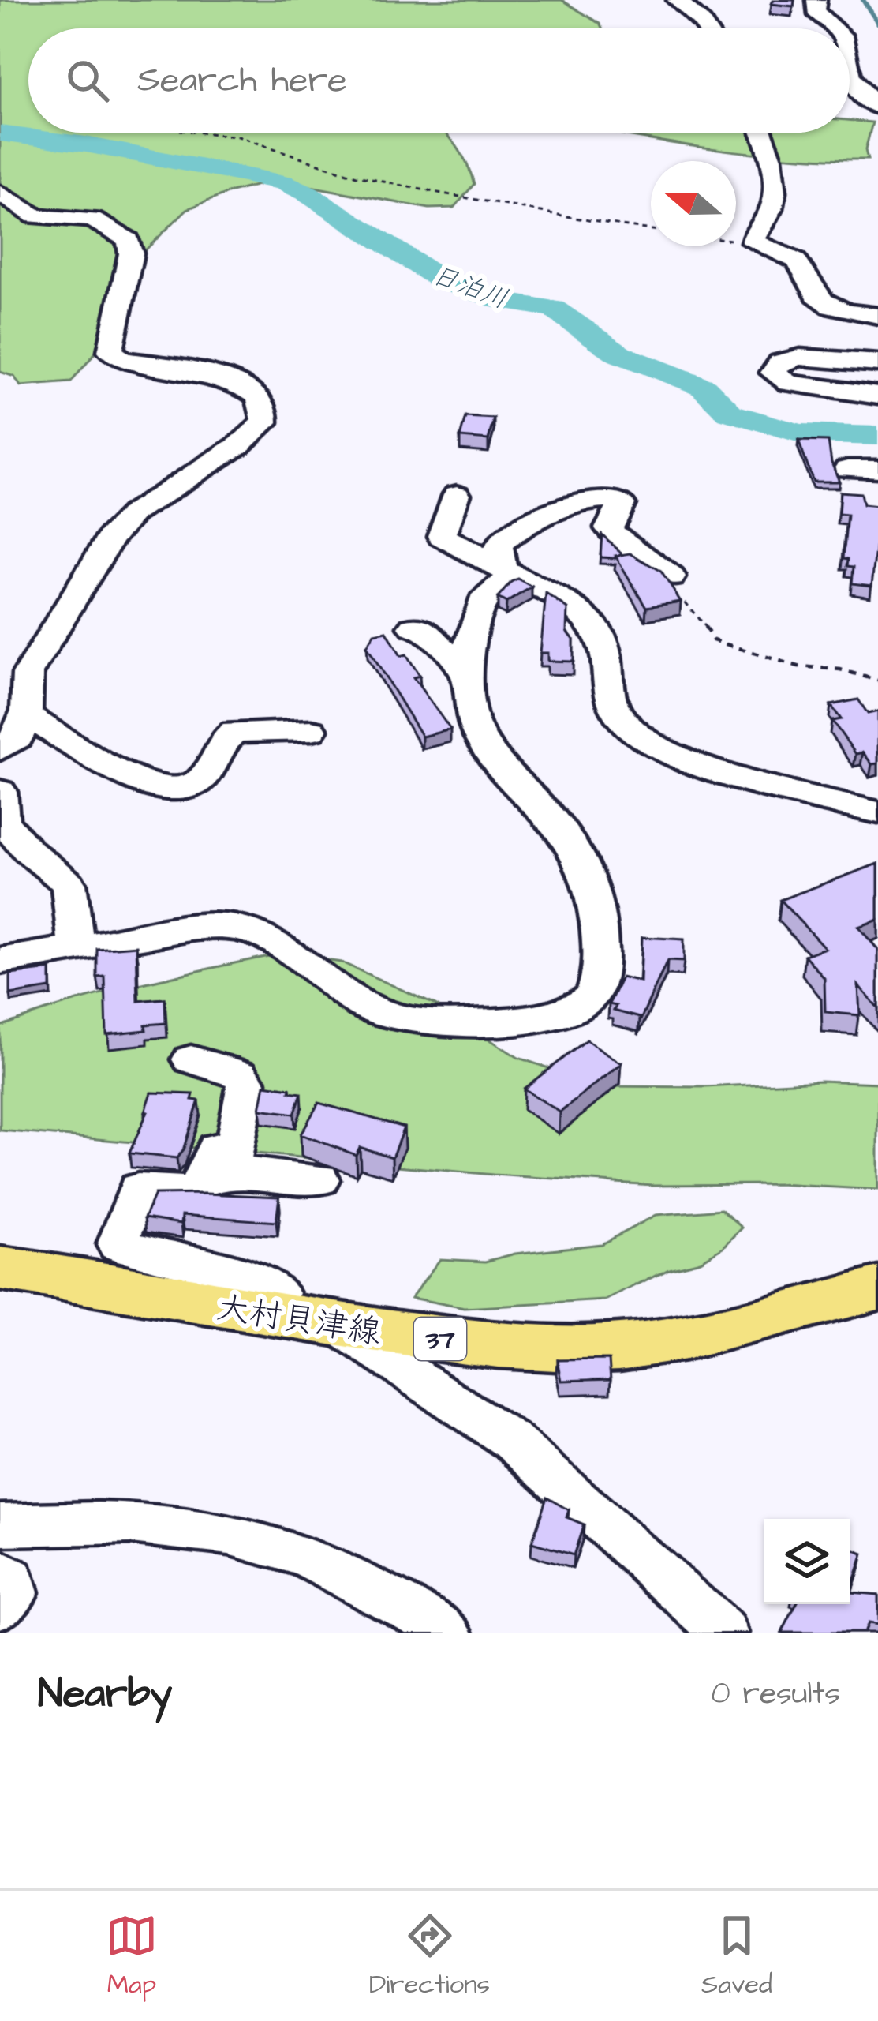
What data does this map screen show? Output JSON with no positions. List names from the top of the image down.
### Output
{
  "streets": {
    "main road": ["大村貝津線", "37"]
  },
  "water": ["日泊川"],
  "north": "left",
  "page": {
    "search": "Search here",
    "heading": ["Nearby", "0 results"],
    "nav": ["Map", "Directions", "Saved"]
  }
}
